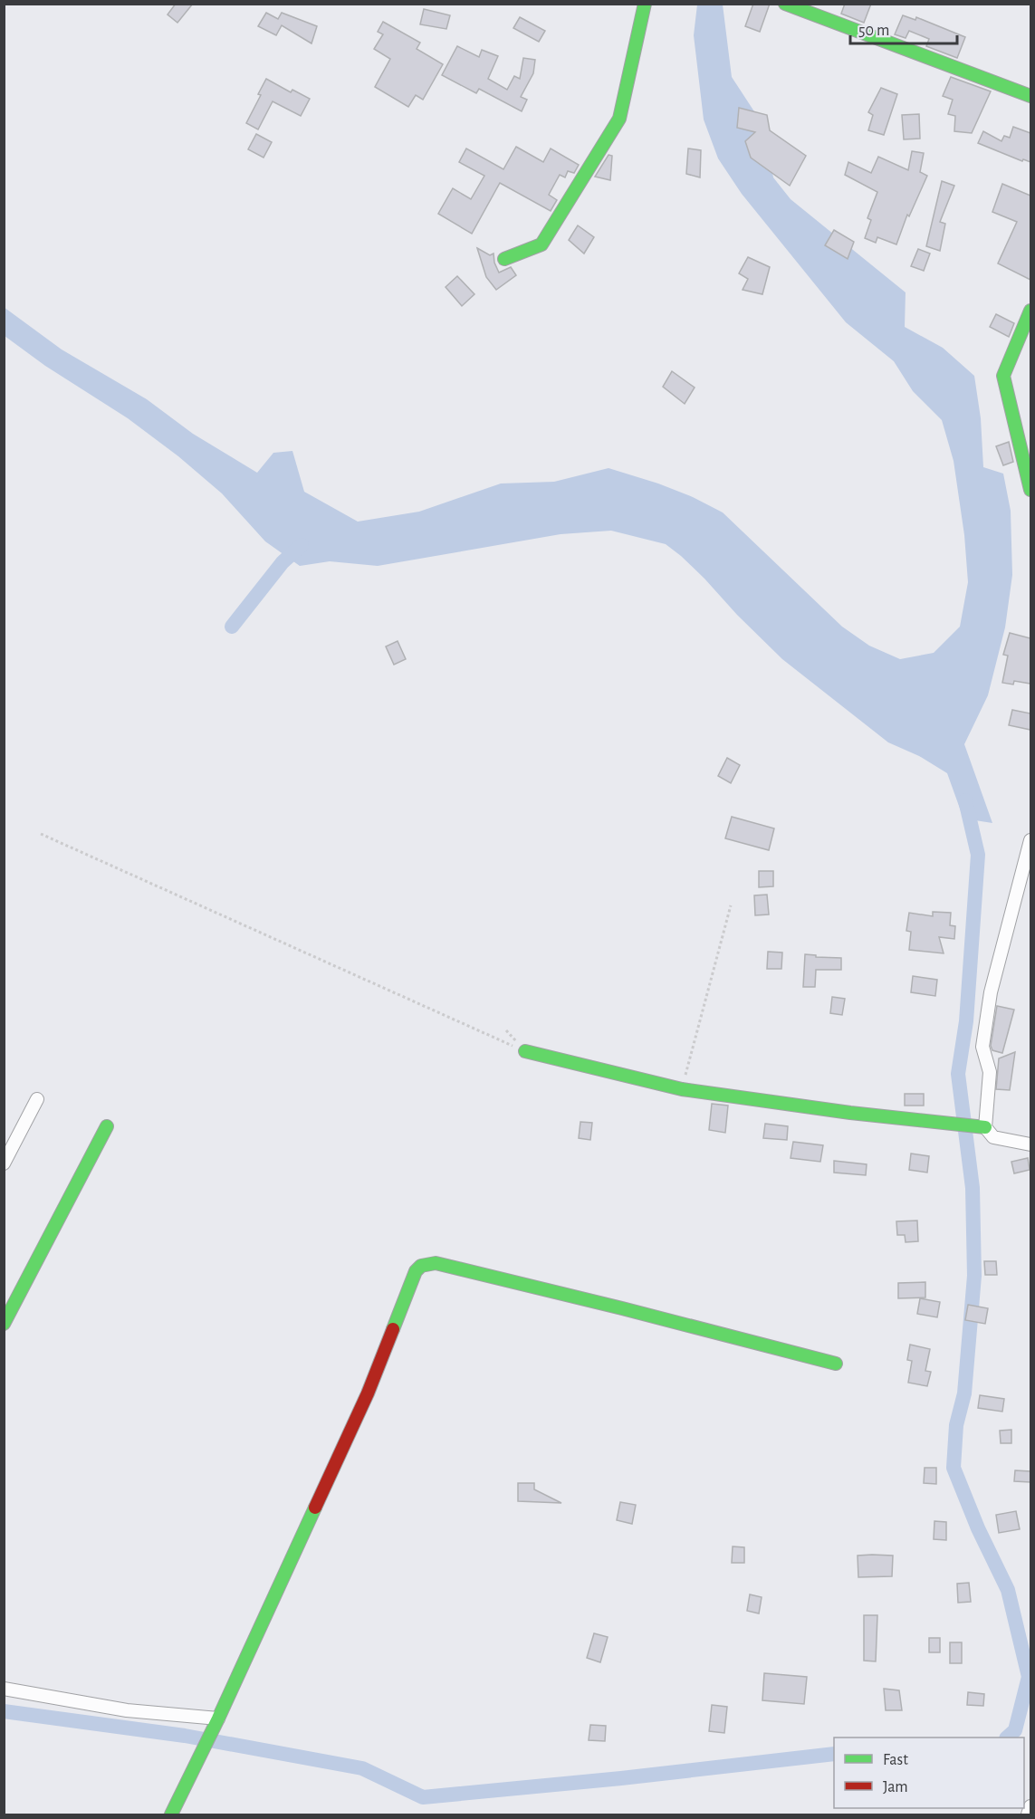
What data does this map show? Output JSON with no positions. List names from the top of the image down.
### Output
{
  "legend": ["Fast", "Jam"],
  "scale_bar": "50 m"
}
